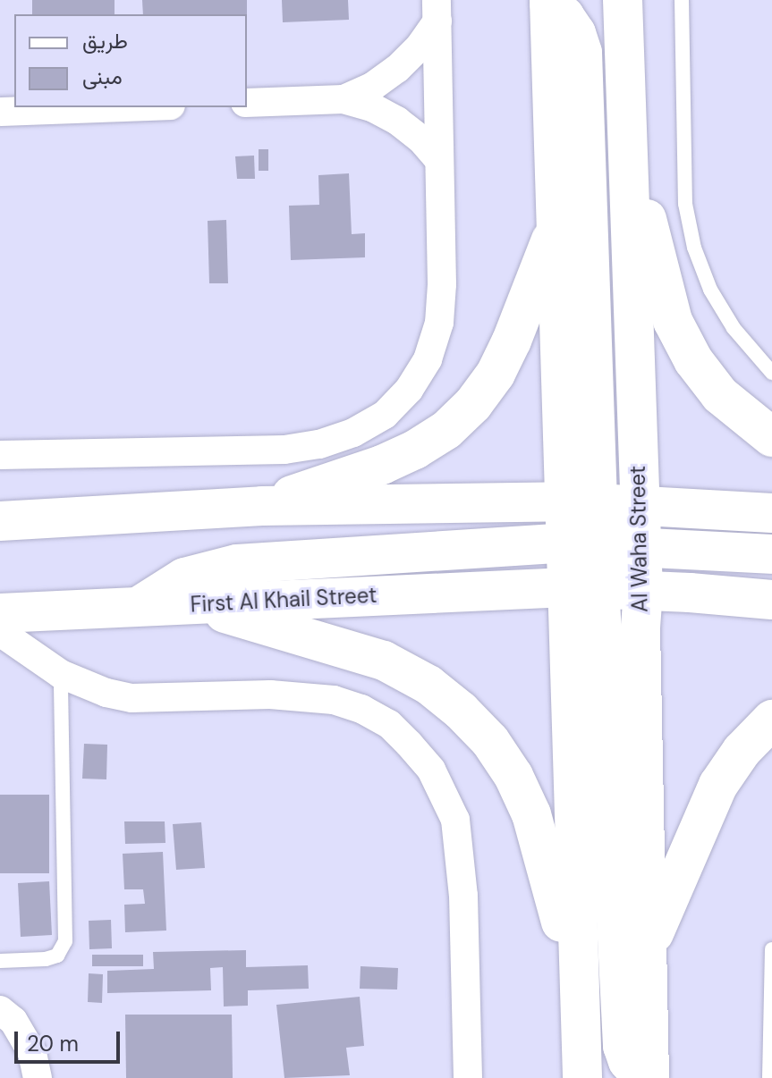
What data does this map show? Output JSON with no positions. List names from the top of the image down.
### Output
{
  "streets": {
    "main road": ["Al Waha Street", "First Al Khail Street"]
  },
  "legend": ["طريق", "مبنى"],
  "scale_bar": "20 m"
}
